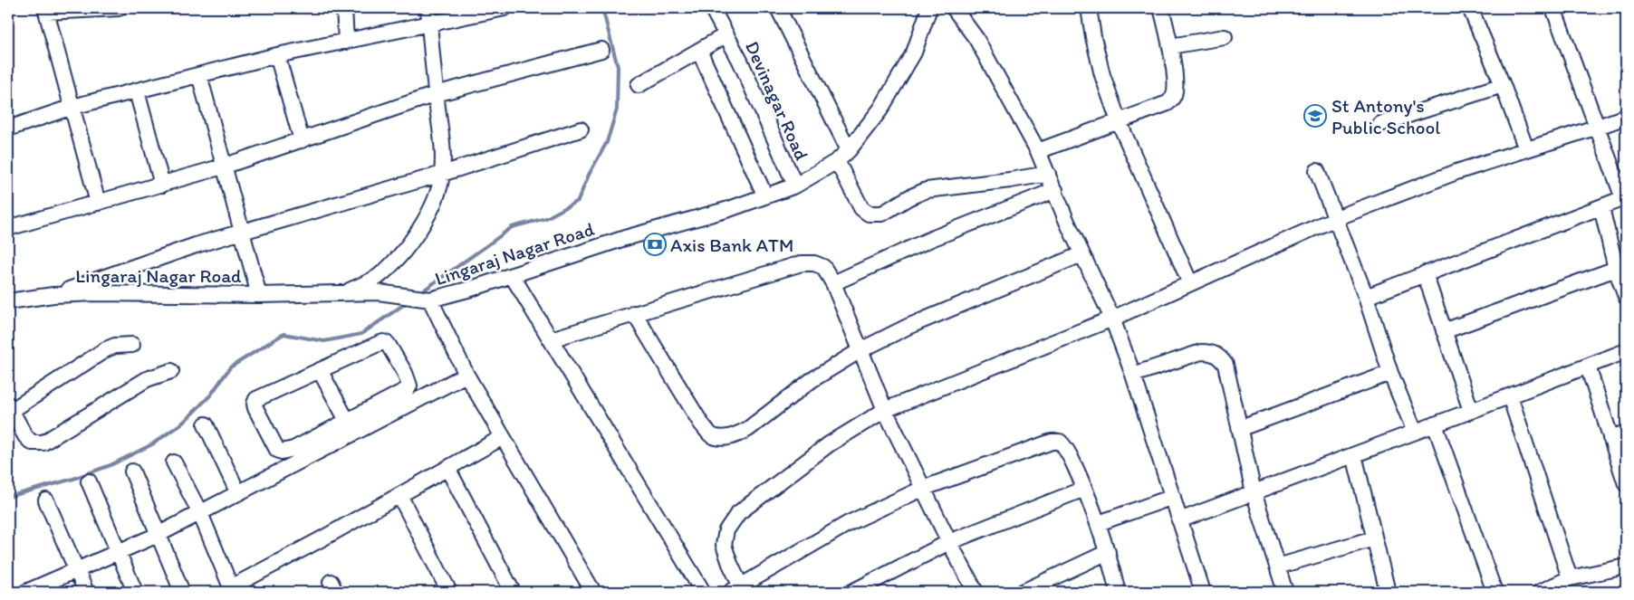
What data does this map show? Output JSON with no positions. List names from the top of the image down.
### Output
{
  "streets": {
    "street": ["Devinagar Road", "Lingaraj Nagar Road"]
  },
  "crossings": [
    ["Devinagar Road", "Lingaraj Nagar Road"]
  ],
  "places": {
    "school or university": ["St Antony's Public School"],
    "bank": ["Axis Bank ATM"]
  }
}
